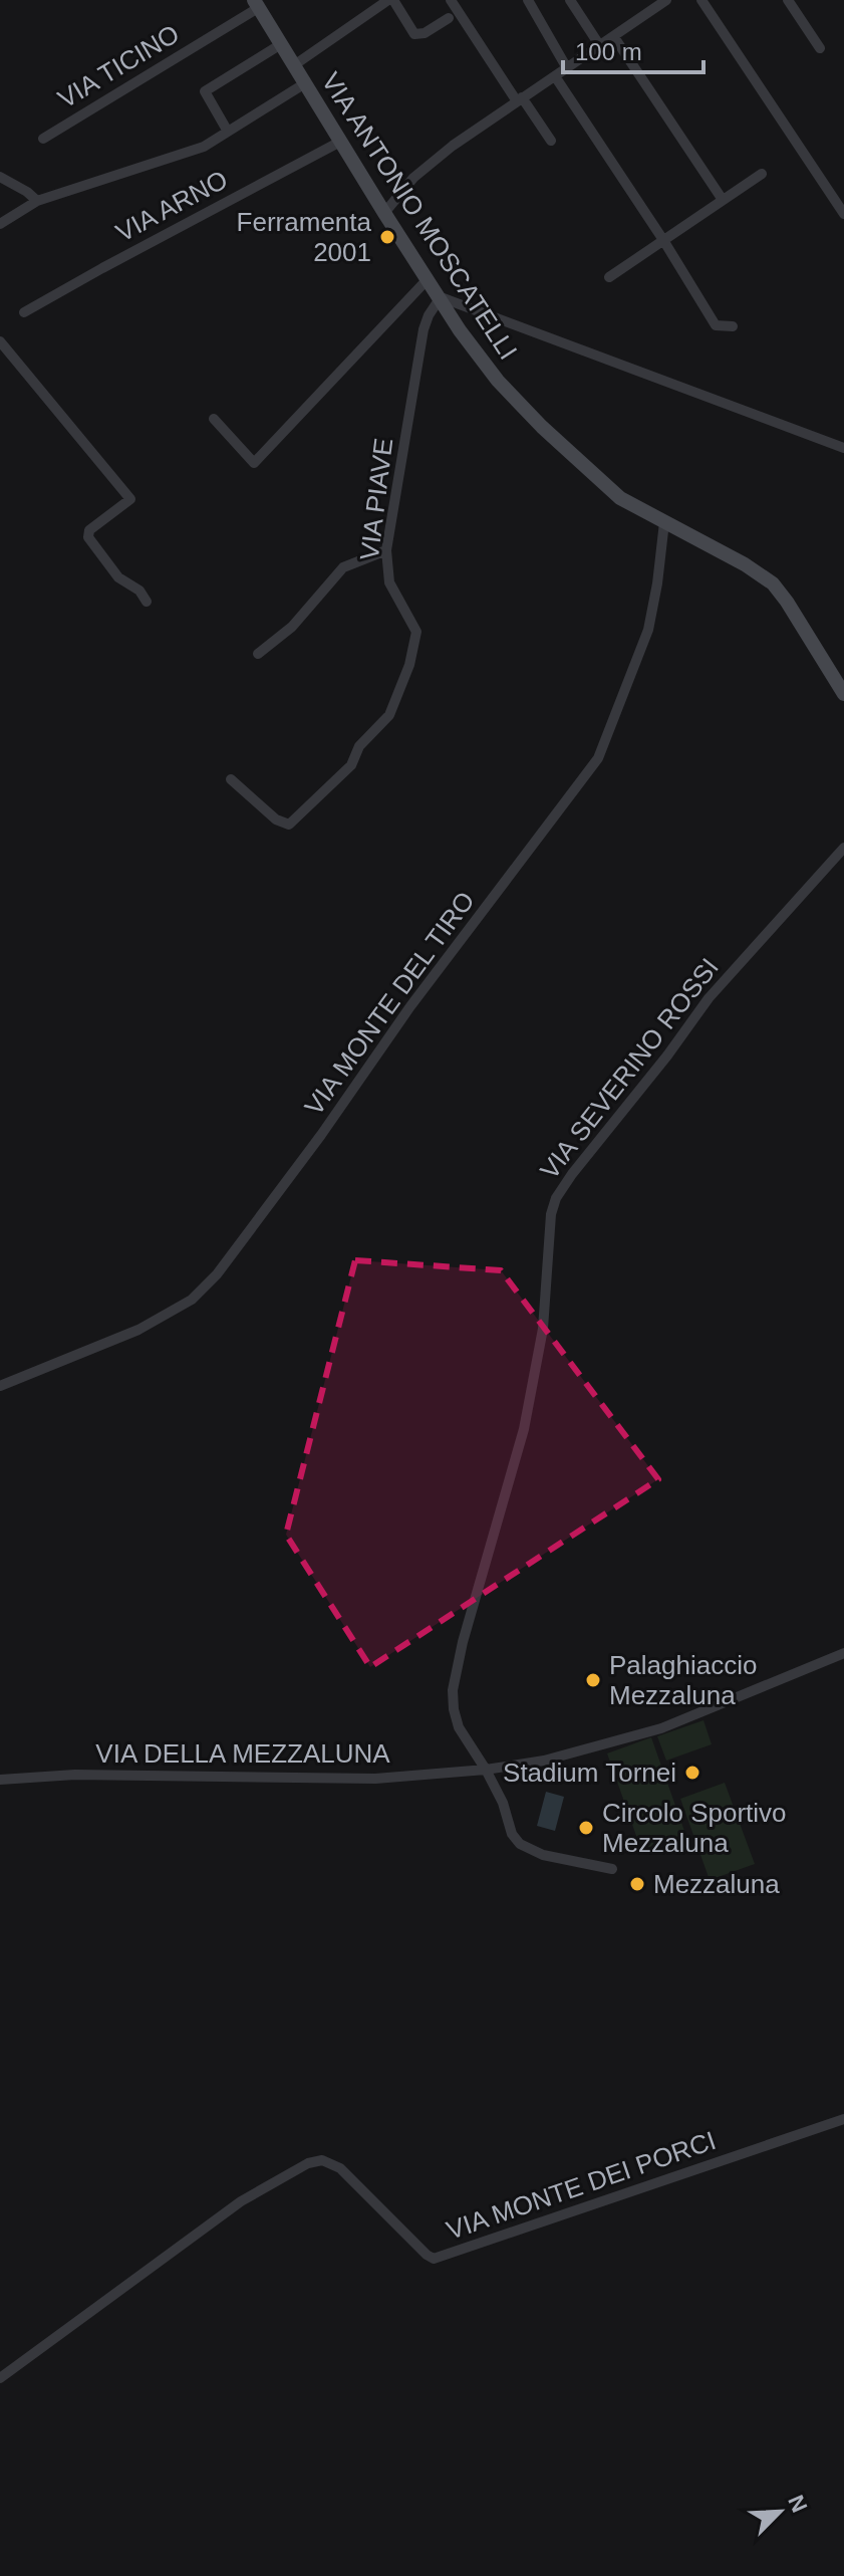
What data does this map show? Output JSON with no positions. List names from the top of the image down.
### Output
{
  "streets": {
    "street": [
      "VIA TICINO",
      "VIA ARNO",
      "VIA ANTONIO MOSCATELLI",
      "VIA PIAVE",
      "VIA MONTE DEL TIRO",
      "VIA SEVERINO ROSSI",
      "VIA DELLA MEZZALUNA",
      "VIA MONTE DEI PORCI"
    ]
  },
  "crossings": [
    ["VIA TICINO", "VIA ANTONIO MOSCATELLI"],
    ["VIA ARNO", "VIA ANTONIO MOSCATELLI"],
    ["VIA ANTONIO MOSCATELLI", "VIA PIAVE"],
    ["VIA ANTONIO MOSCATELLI", "VIA MONTE DEL TIRO"],
    ["VIA SEVERINO ROSSI", "VIA DELLA MEZZALUNA"]
  ],
  "places": [
    "Ferramenta 2001",
    "Palaghiaccio Mezzaluna",
    "Stadium Tornei",
    "Circolo Sportivo Mezzaluna",
    "Mezzaluna"
  ],
  "scale_bar": "100 m",
  "north": "top right"
}
